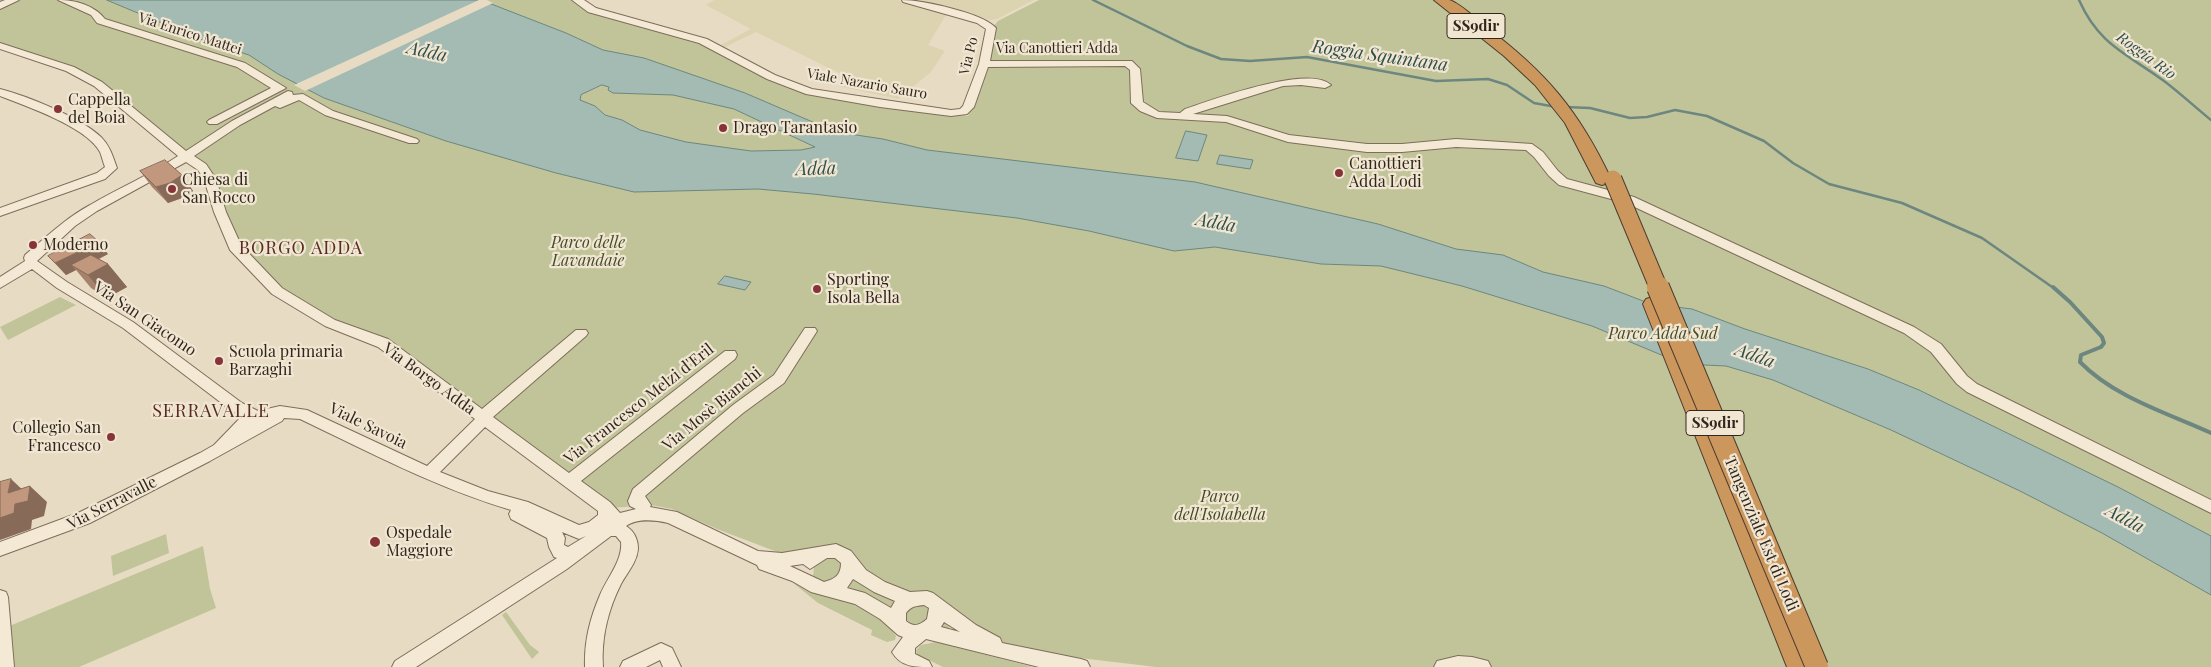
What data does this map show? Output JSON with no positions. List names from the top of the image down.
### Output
{
  "streets": {
    "highway": ["SS9dir", "Tangenziale Est di Lodi"],
    "street": [
      "Via Enrico Mattei",
      "Via Canottieri Adda",
      "Via Po",
      "Viale Nazario Sauro",
      "Via San Giacomo",
      "Via Borgo Adda",
      "Via Francesco Melzi d'Eril",
      "Via Mosè Bianchi",
      "Viale Savoia",
      "Via Serravalle"
    ]
  },
  "crossings": [
    ["SS9dir", "Tangenziale Est di Lodi"],
    ["Via Canottieri Adda", "Via Po"],
    ["Via Po", "Viale Nazario Sauro"],
    ["Via San Giacomo", "Viale Savoia"],
    ["Via San Giacomo", "Via Serravalle"],
    ["Via Borgo Adda", "Via Francesco Melzi d'Eril"],
    ["Viale Savoia", "Via Serravalle"]
  ],
  "districts": ["BORGO ADDA", "SERRAVALLE"],
  "water": ["Adda", "Roggia Squintana", "Roggia Rio"],
  "parks": ["Parco delle Lavandaie", "Parco Adda Sud", "Parco dell'Isolabella"],
  "places": [
    "Cappella del Boia",
    "Drago Tarantasio",
    "Canottieri Adda Lodi",
    "Chiesa di San Rocco",
    "Moderno",
    "Sporting Isola Bella",
    "Scuola primaria Barzaghi",
    "Collegio San Francesco",
    "Ospedale Maggiore"
  ]
}
